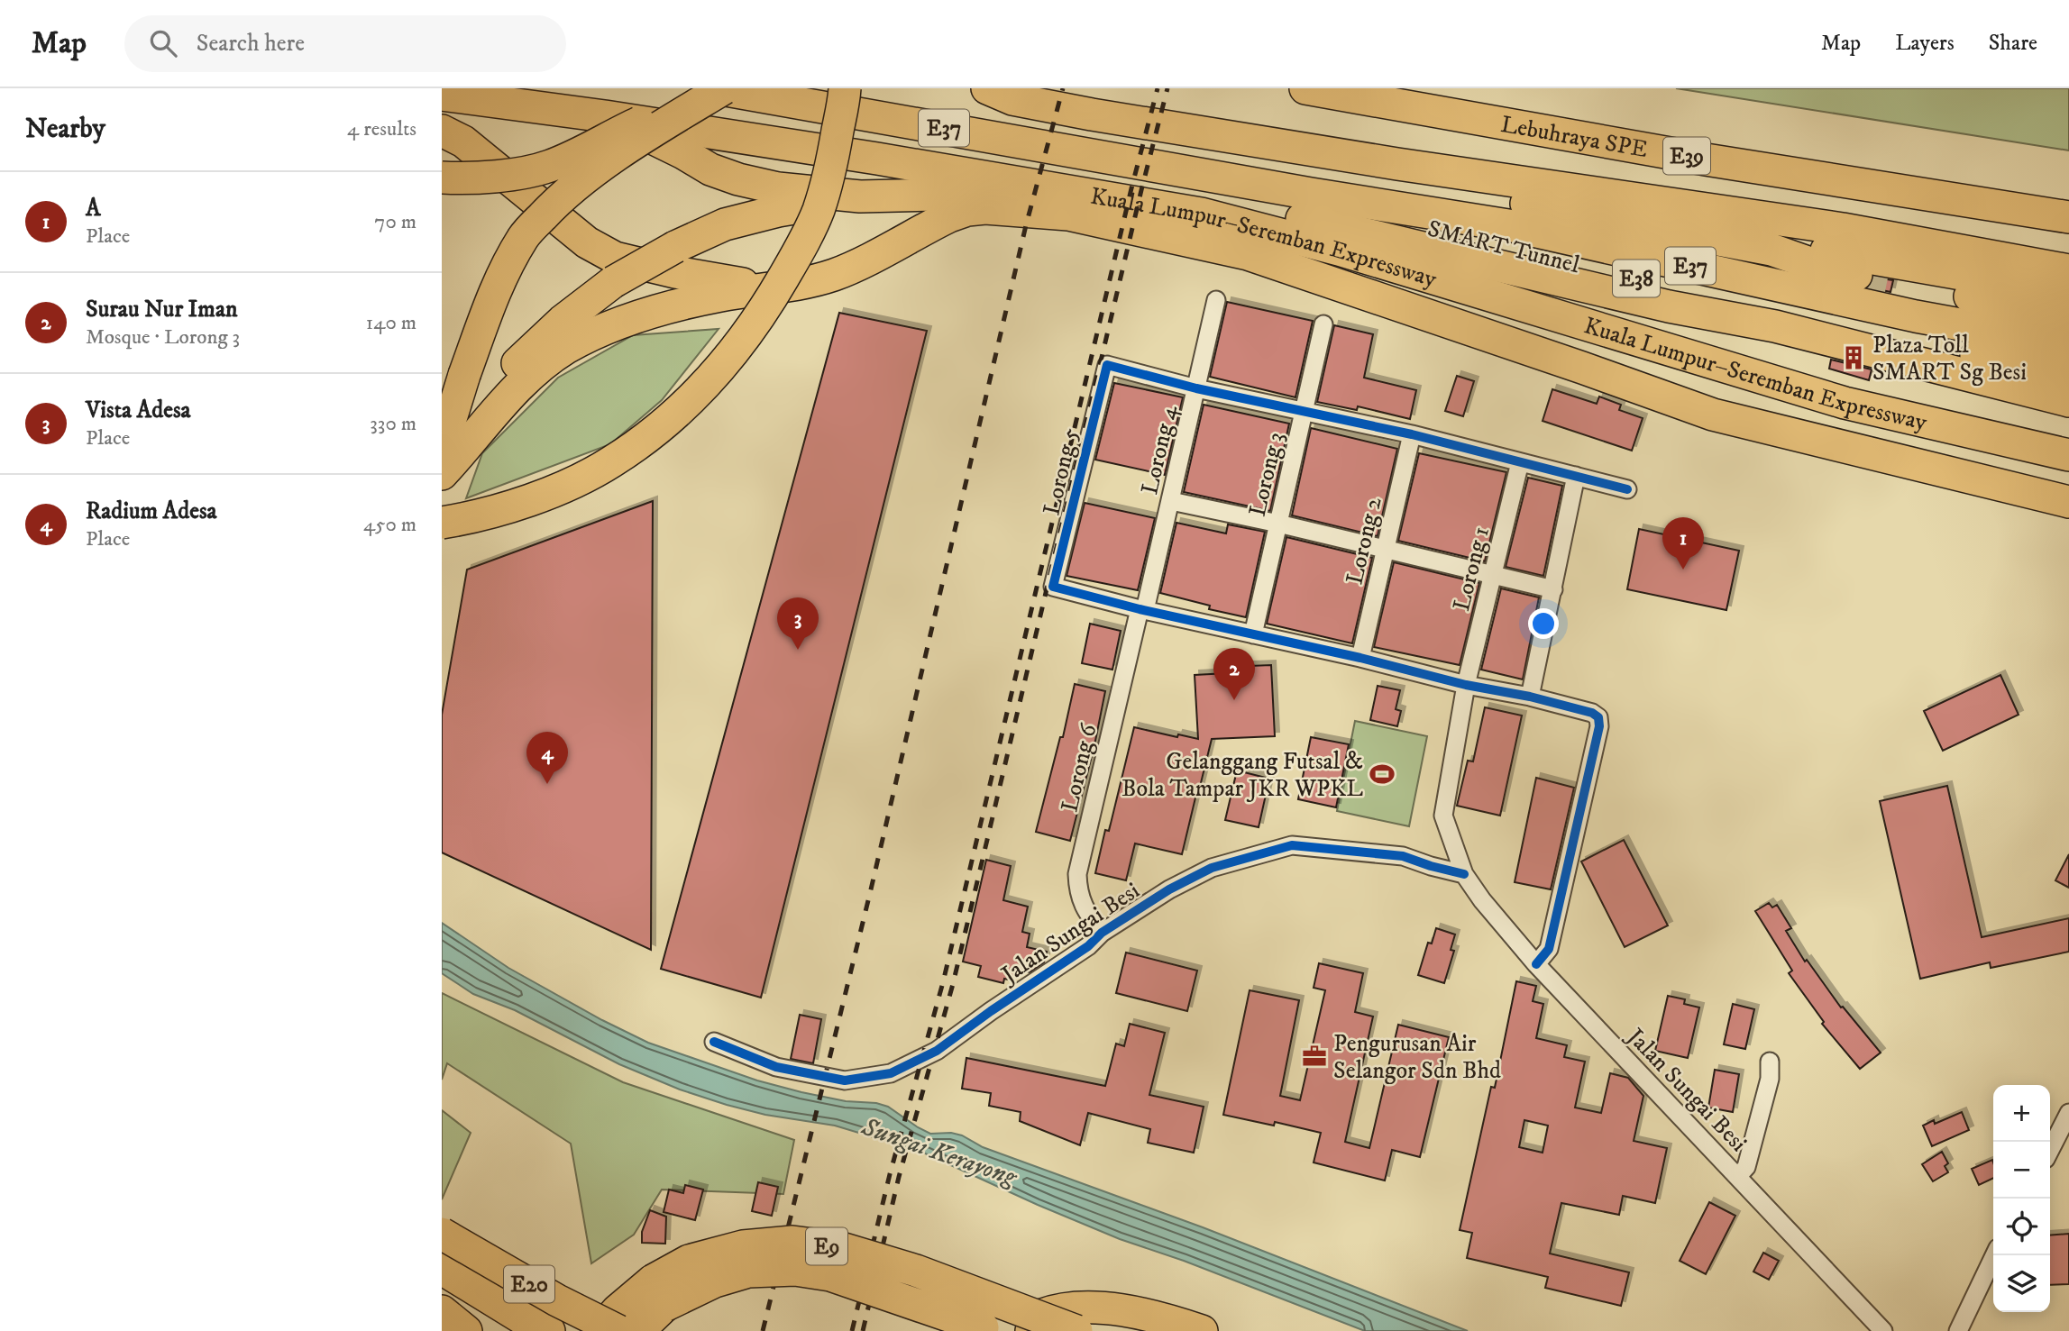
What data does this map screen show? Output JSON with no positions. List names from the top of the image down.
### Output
{
  "streets": {
    "highway": [
      "E37",
      "Lebuhraya SPE",
      "E39",
      "Kuala Lumpur–Seremban Expressway",
      "SMART Tunnel",
      "E38",
      "E9",
      "E20"
    ],
    "street": [
      "Lorong 4",
      "Lorong 5",
      "Lorong 3",
      "Lorong 2",
      "Lorong 1",
      "Lorong 6",
      "Jalan Sungai Besi"
    ]
  },
  "crossings": [
    ["Kuala Lumpur–Seremban Expressway", "SMART Tunnel"],
    ["Lorong 4", "Lorong 5"],
    ["Lorong 4", "Lorong 6"],
    ["Lorong 5", "Lorong 6"],
    ["Lorong 1", "Jalan Sungai Besi"],
    ["Lorong 6", "Jalan Sungai Besi"]
  ],
  "water": ["Sungai Kerayong"],
  "places": {
    "building": ["Plaza Toll SMART Sg Besi"],
    "sports": ["Gelanggang Futsal & Bola Tampar JKR WPKL"],
    "office": ["Pengurusan Air Selangor Sdn Bhd"]
  },
  "page": {
    "header": "Map",
    "search": "Search here",
    "nav": ["Map", "Layers", "Share"],
    "heading": ["Nearby", "4 results"],
    "list": [
      {
        "mark": "1",
        "name": "A",
        "note": "Place",
        "value": "70 m"
      },
      {
        "mark": "2",
        "name": "Surau Nur Iman",
        "note": "Mosque · Lorong 3",
        "value": "140 m"
      },
      {
        "mark": "3",
        "name": "Vista Adesa",
        "note": "Place",
        "value": "330 m"
      },
      {
        "mark": "4",
        "name": "Radium Adesa",
        "note": "Place",
        "value": "450 m"
      }
    ],
    "pins": [
      "1",
      "3",
      "2",
      "4"
    ],
    "map_buttons": ["+", "−"]
  }
}
